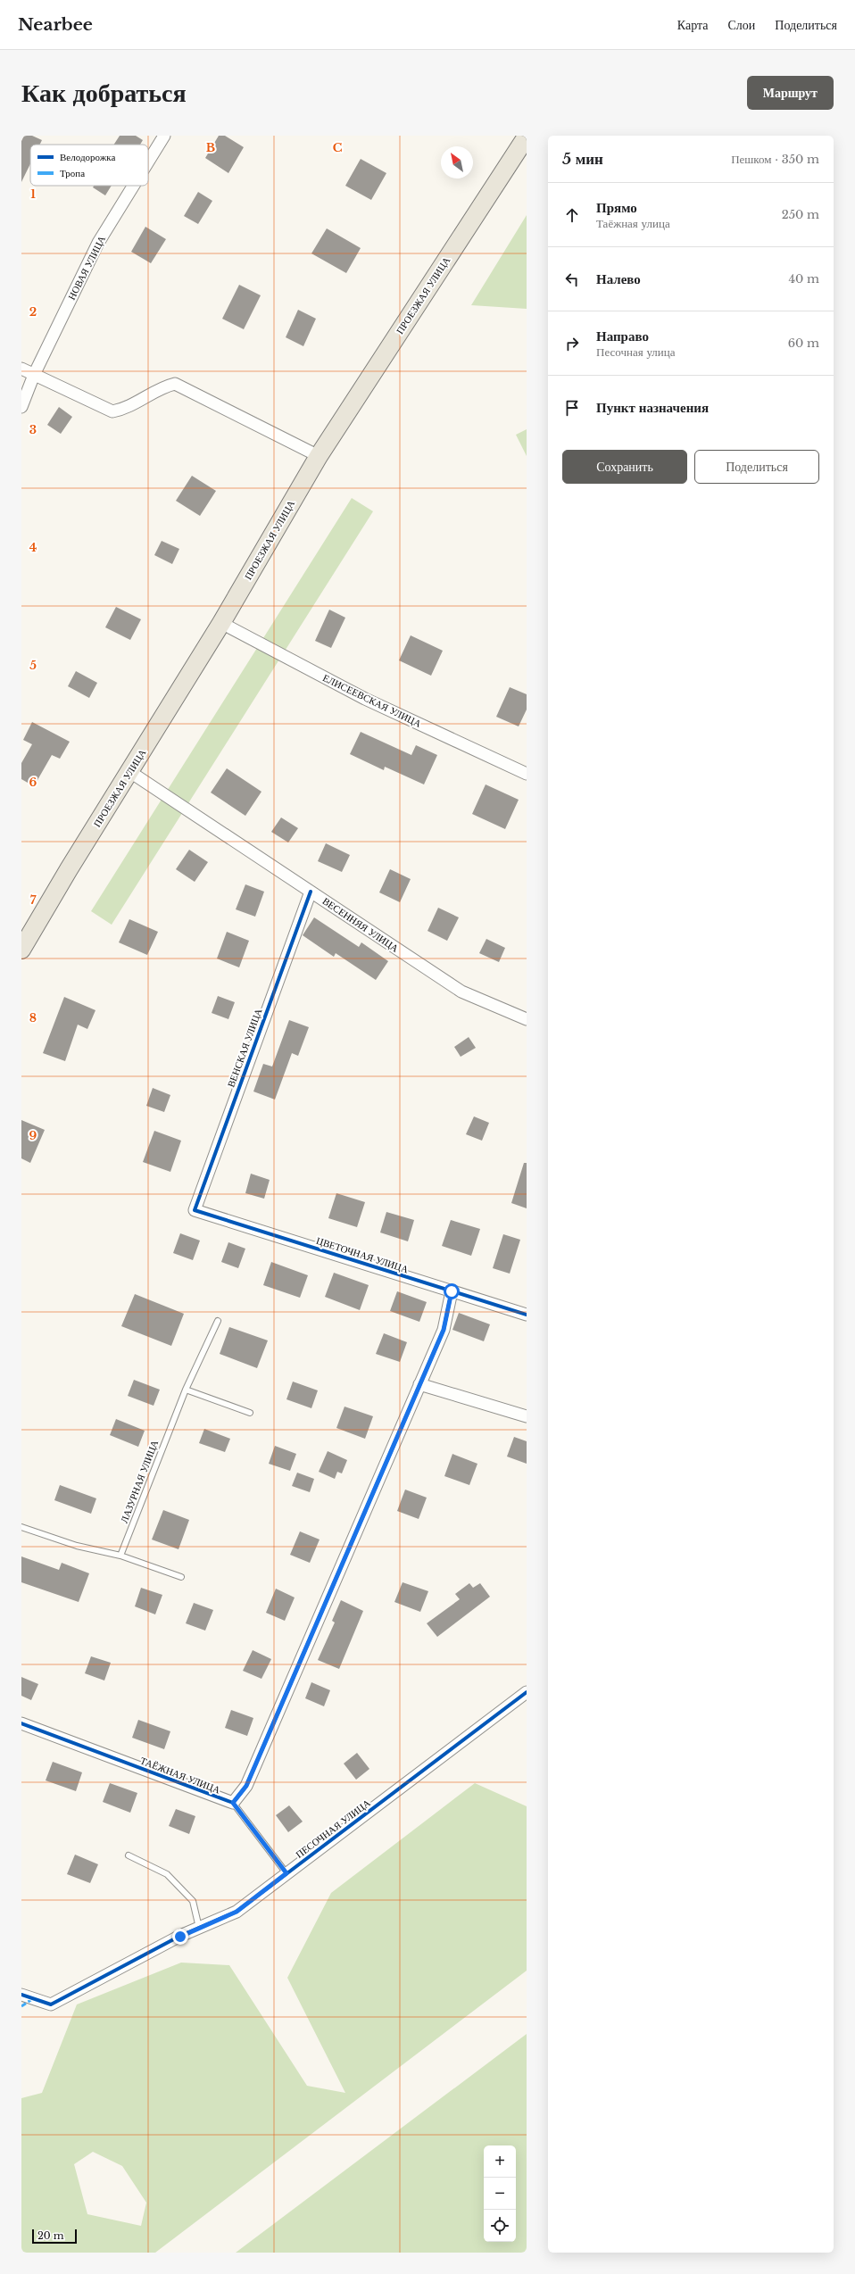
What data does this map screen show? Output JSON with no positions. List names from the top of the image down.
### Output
{
  "streets": {
    "main road": ["ПРОЕЗЖАЯ УЛИЦА"],
    "street": [
      "НОВАЯ УЛИЦА",
      "ЕЛИСЕЕВСКАЯ УЛИЦА",
      "ВЕСЕННЯЯ УЛИЦА",
      "ВЕНСКАЯ УЛИЦА",
      "ЦВЕТОЧНАЯ УЛИЦА",
      "ТАЁЖНАЯ УЛИЦА",
      "ПЕСОЧНАЯ УЛИЦА"
    ],
    "lane": ["ЛАЗУРНАЯ УЛИЦА"]
  },
  "crossings": [
    ["ПРОЕЗЖАЯ УЛИЦА", "ЕЛИСЕЕВСКАЯ УЛИЦА"],
    ["ПРОЕЗЖАЯ УЛИЦА", "ВЕСЕННЯЯ УЛИЦА"],
    ["ВЕСЕННЯЯ УЛИЦА", "ВЕНСКАЯ УЛИЦА"],
    ["ВЕНСКАЯ УЛИЦА", "ЦВЕТОЧНАЯ УЛИЦА"]
  ],
  "legend": ["Велодорожка", "Тропа"],
  "scale_bar": "20 m",
  "north": "top left",
  "page": {
    "header": "Nearbee",
    "nav": ["Карта", "Слои", "Поделиться"],
    "buttons": [
      "Маршрут",
      ["Сохранить", "Поделиться"]
    ],
    "title": "Как добраться",
    "heading": ["5 мин", "Пешком · 350 m"],
    "list": [
      ["Прямо", "Таёжная улица", "250 m"],
      ["Налево", "40 m"],
      ["Направо", "Песочная улица", "60 m"],
      "Пункт назначения"
    ],
    "map_buttons": ["+", "−"],
    "scale": "20 m"
  },
  "grid": {
    "columns": ["B", "C"],
    "rows": [
      "1",
      "2",
      "3",
      "4",
      "5",
      "6",
      "7",
      "8",
      "9"
    ]
  }
}
